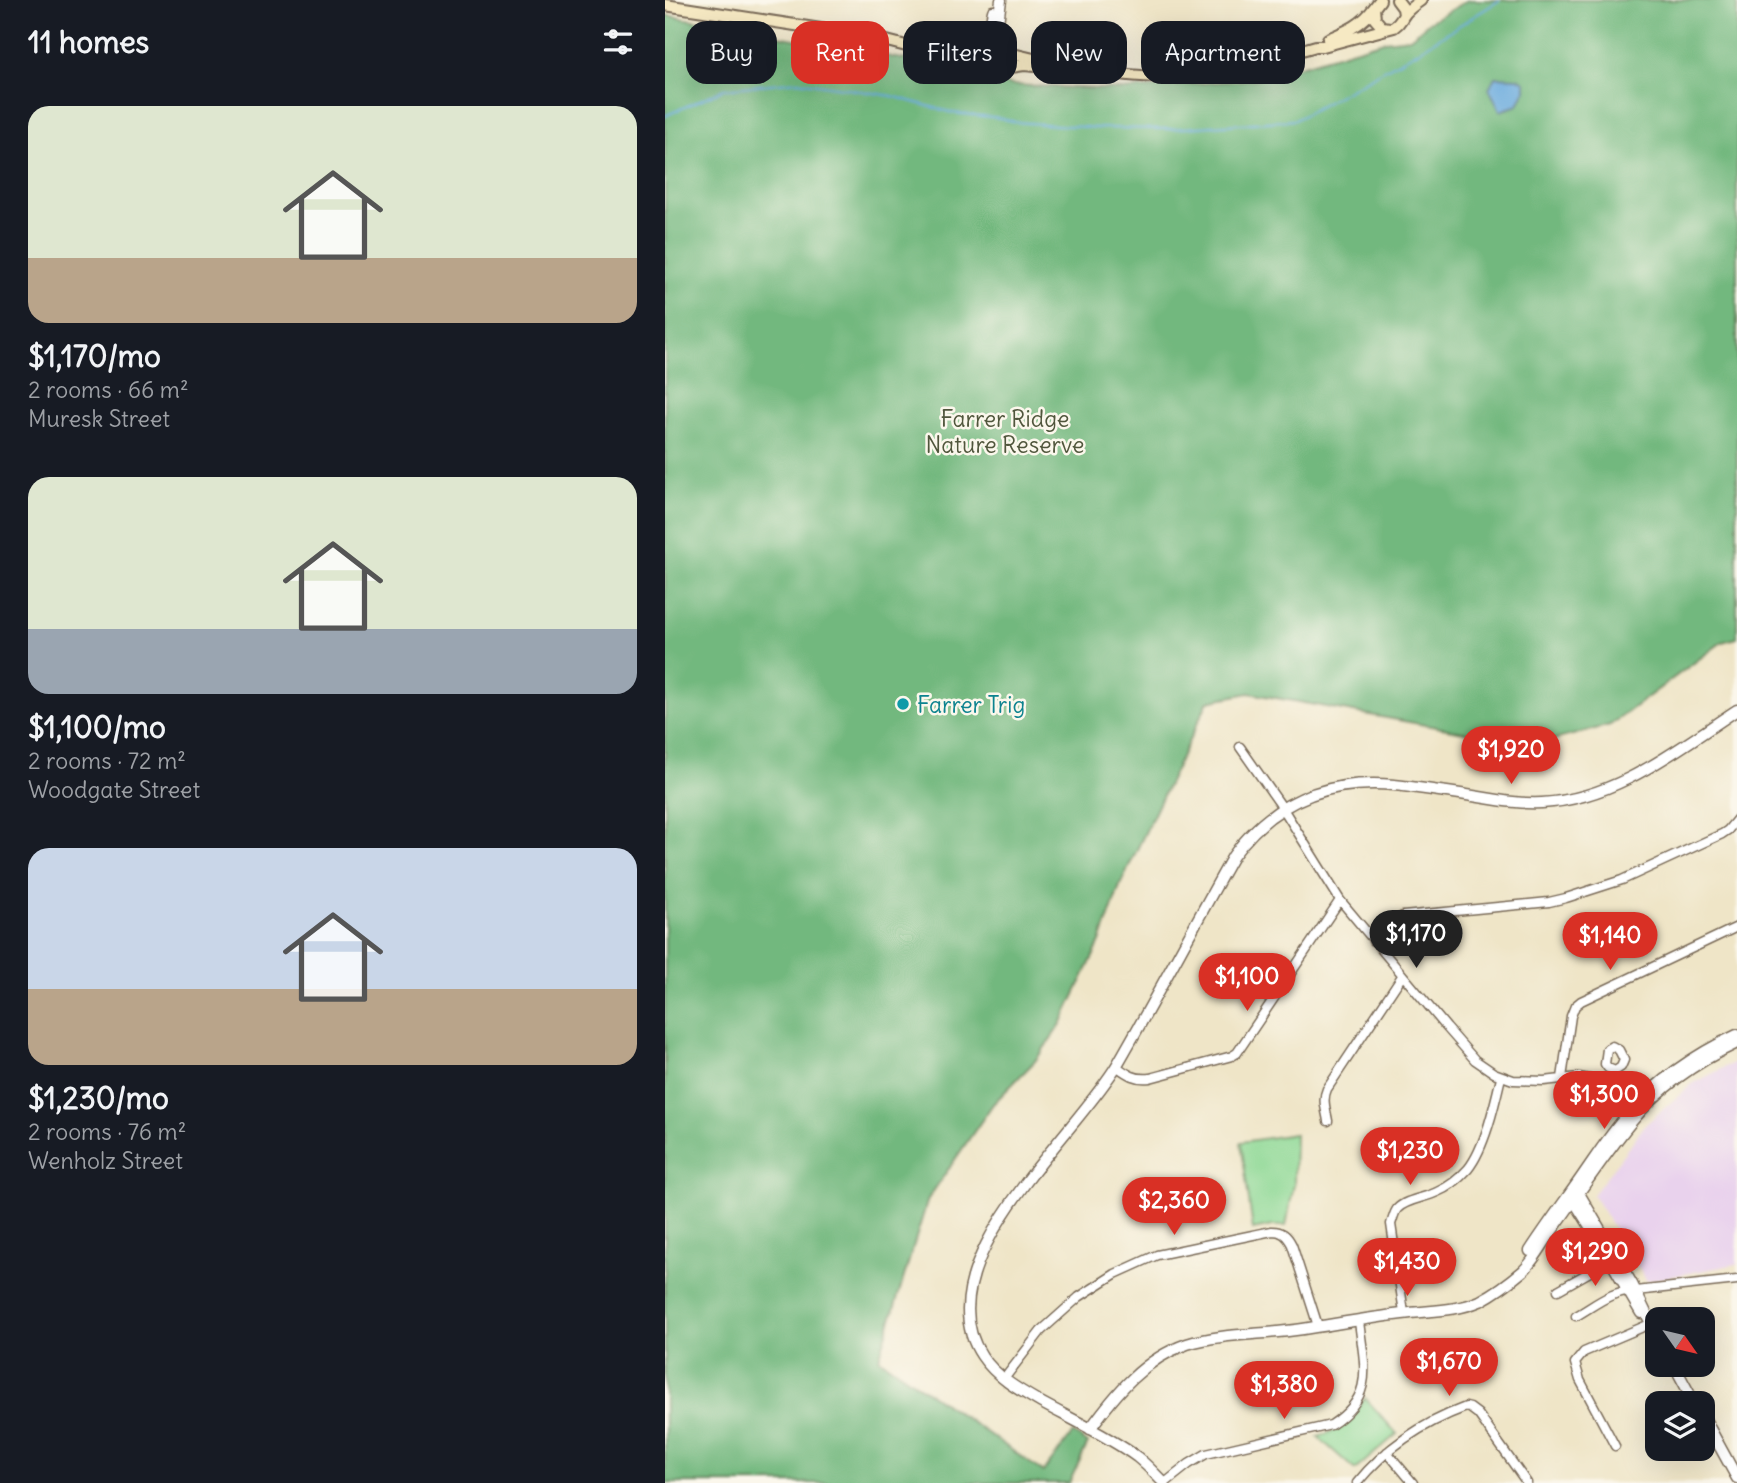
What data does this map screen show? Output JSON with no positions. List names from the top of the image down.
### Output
{
  "parks": ["Farrer Ridge Nature Reserve"],
  "places": ["Farrer Trig"],
  "north": "bottom right",
  "page": {
    "heading": "11 homes",
    "chip": [
      "Buy",
      "Rent",
      "Filters",
      "New",
      "Apartment"
    ],
    "list": [
      {
        "name": "$1,170/mo",
        "note": "2 rooms · 66 m² · Muresk Street"
      },
      {
        "name": "$1,100/mo",
        "note": "2 rooms · 72 m² · Woodgate Street"
      },
      {
        "name": "$1,230/mo",
        "note": "2 rooms · 76 m² · Wenholz Street"
      }
    ],
    "price": [
      "$1,920",
      "$1,170",
      "$1,140",
      "$1,100",
      "$1,300",
      "$1,230",
      "$2,360",
      "$1,290",
      "$1,430",
      "$1,670",
      "$1,380"
    ]
  }
}
